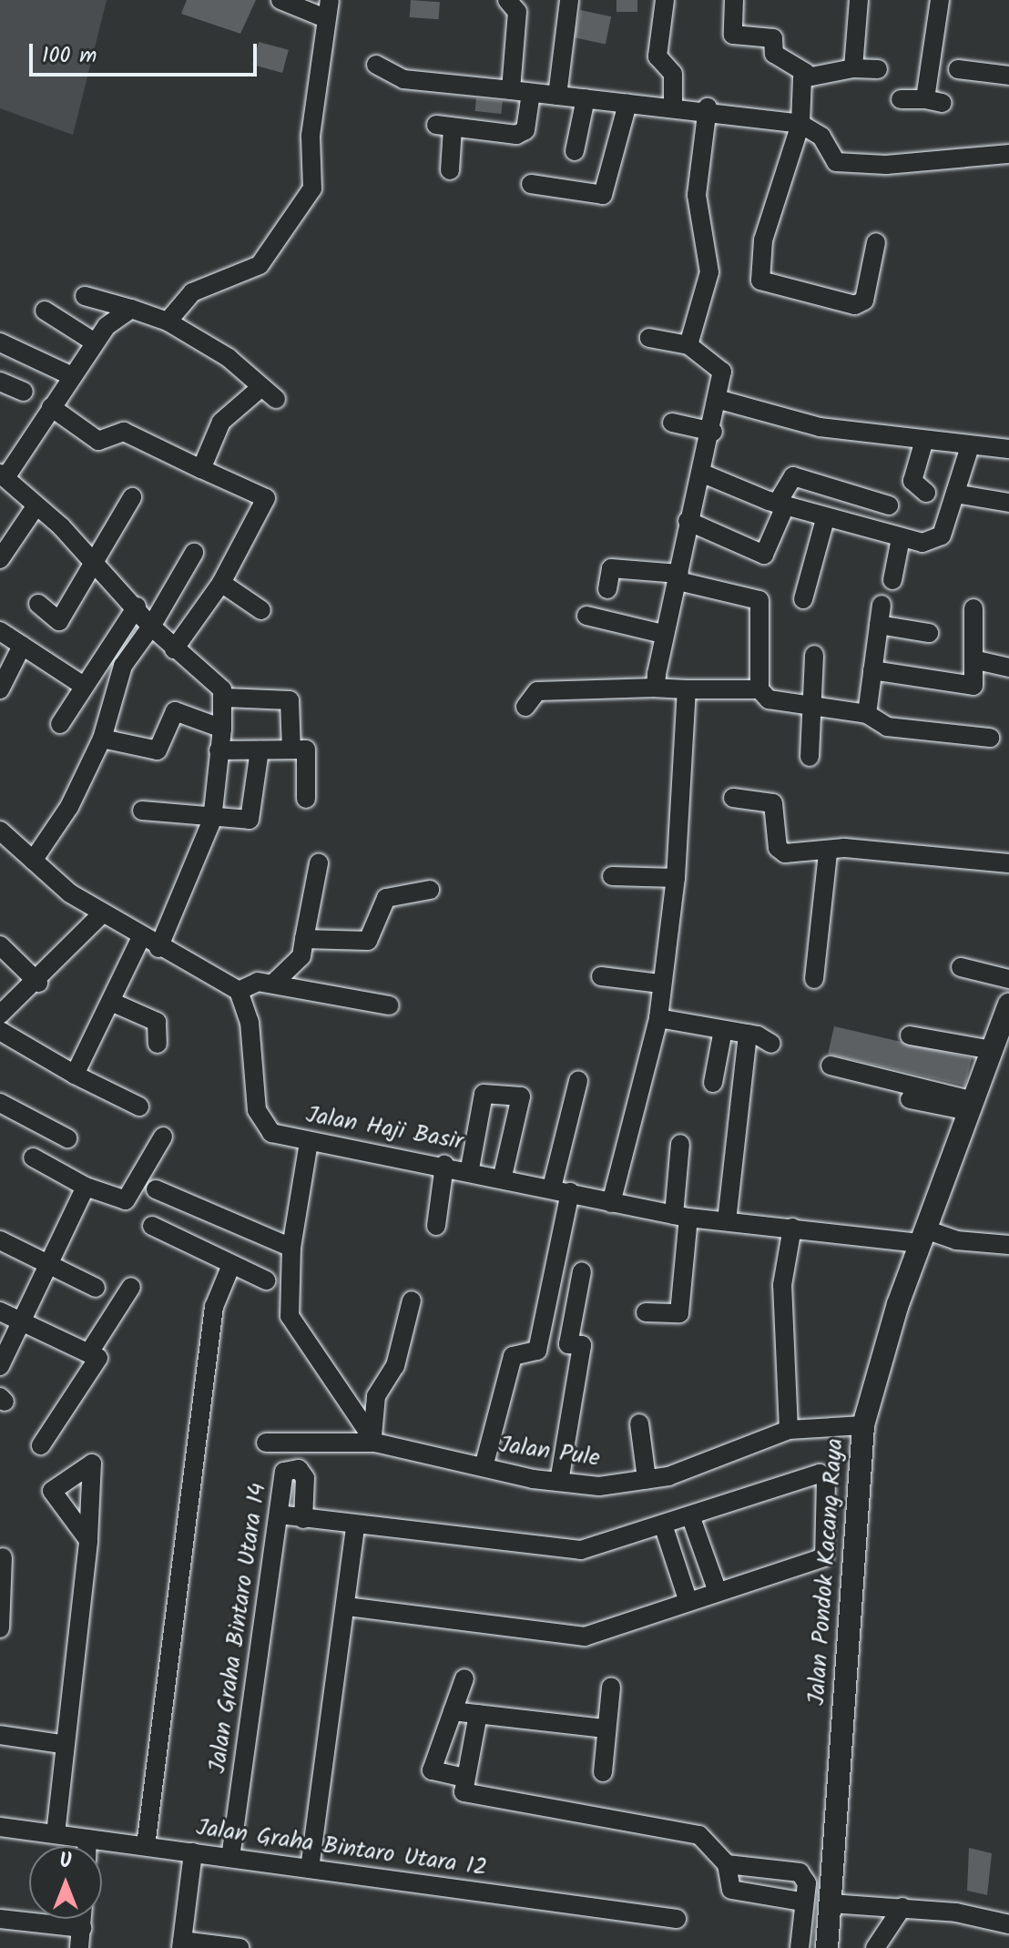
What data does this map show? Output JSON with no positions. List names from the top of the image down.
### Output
{
  "streets": {
    "main road": ["Jalan Pondok Kacang Raya"],
    "street": [
      "Jalan Haji Basir",
      "Jalan Pule",
      "Jalan Graha Bintaro Utara 14",
      "Jalan Graha Bintaro Utara 12"
    ]
  },
  "crossings": [
    ["Jalan Haji Basir", "Jalan Pondok Kacang Raya"],
    ["Jalan Pule", "Jalan Pondok Kacang Raya"],
    ["Jalan Graha Bintaro Utara 14", "Jalan Graha Bintaro Utara 12"]
  ],
  "scale_bar": "100 m",
  "north": "top"
}
